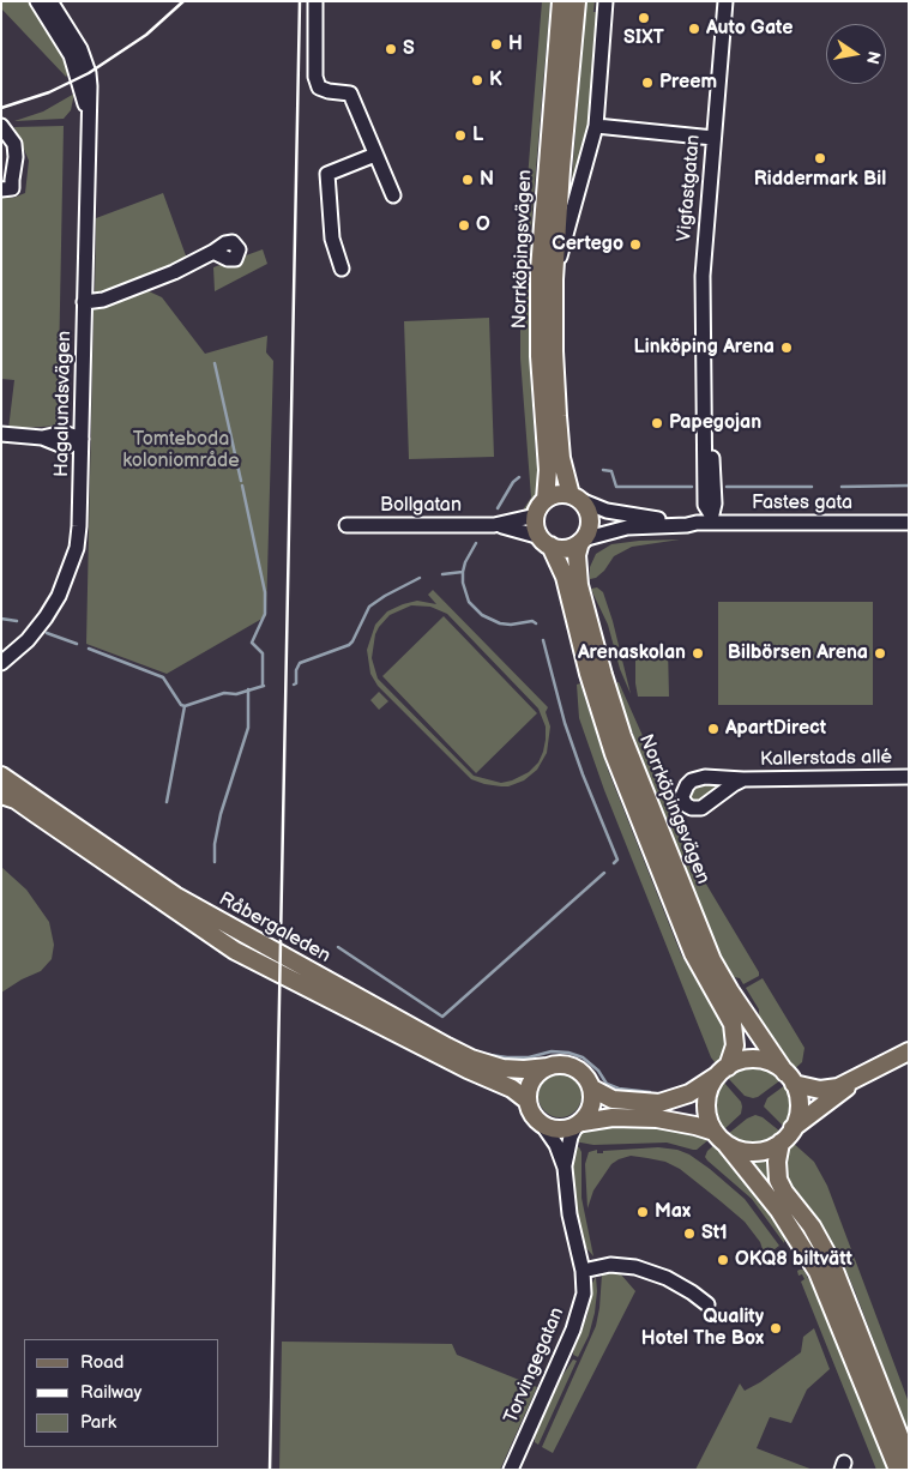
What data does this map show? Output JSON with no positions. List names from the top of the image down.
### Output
{
  "streets": {
    "main road": ["Norrköpingsvägen", "Råbergaleden"],
    "street": [
      "Vigfastgatan",
      "Hagalundsvägen",
      "Fastes gata",
      "Bollgatan",
      "Kallerstads allé",
      "Torvingegatan"
    ]
  },
  "crossings": [
    ["Vigfastgatan", "Fastes gata"],
    ["Norrköpingsvägen", "Fastes gata"],
    ["Norrköpingsvägen", "Bollgatan"],
    ["Fastes gata", "Bollgatan"],
    ["Råbergaleden", "Torvingegatan"]
  ],
  "parks": ["Tomteboda koloniområde"],
  "places": [
    "SIXT",
    "Auto Gate",
    "H",
    "S",
    "K",
    "Preem",
    "L",
    "Riddermark Bil",
    "N",
    "O",
    "Certego",
    "Linköping Arena",
    "Papegojan",
    "Arenaskolan",
    "Bilbörsen Arena",
    "ApartDirect",
    "Max",
    "St1",
    "OKQ8 biltvätt",
    "Quality Hotel The Box"
  ],
  "legend": ["Road", "Railway", "Park"],
  "north": "right"
}
